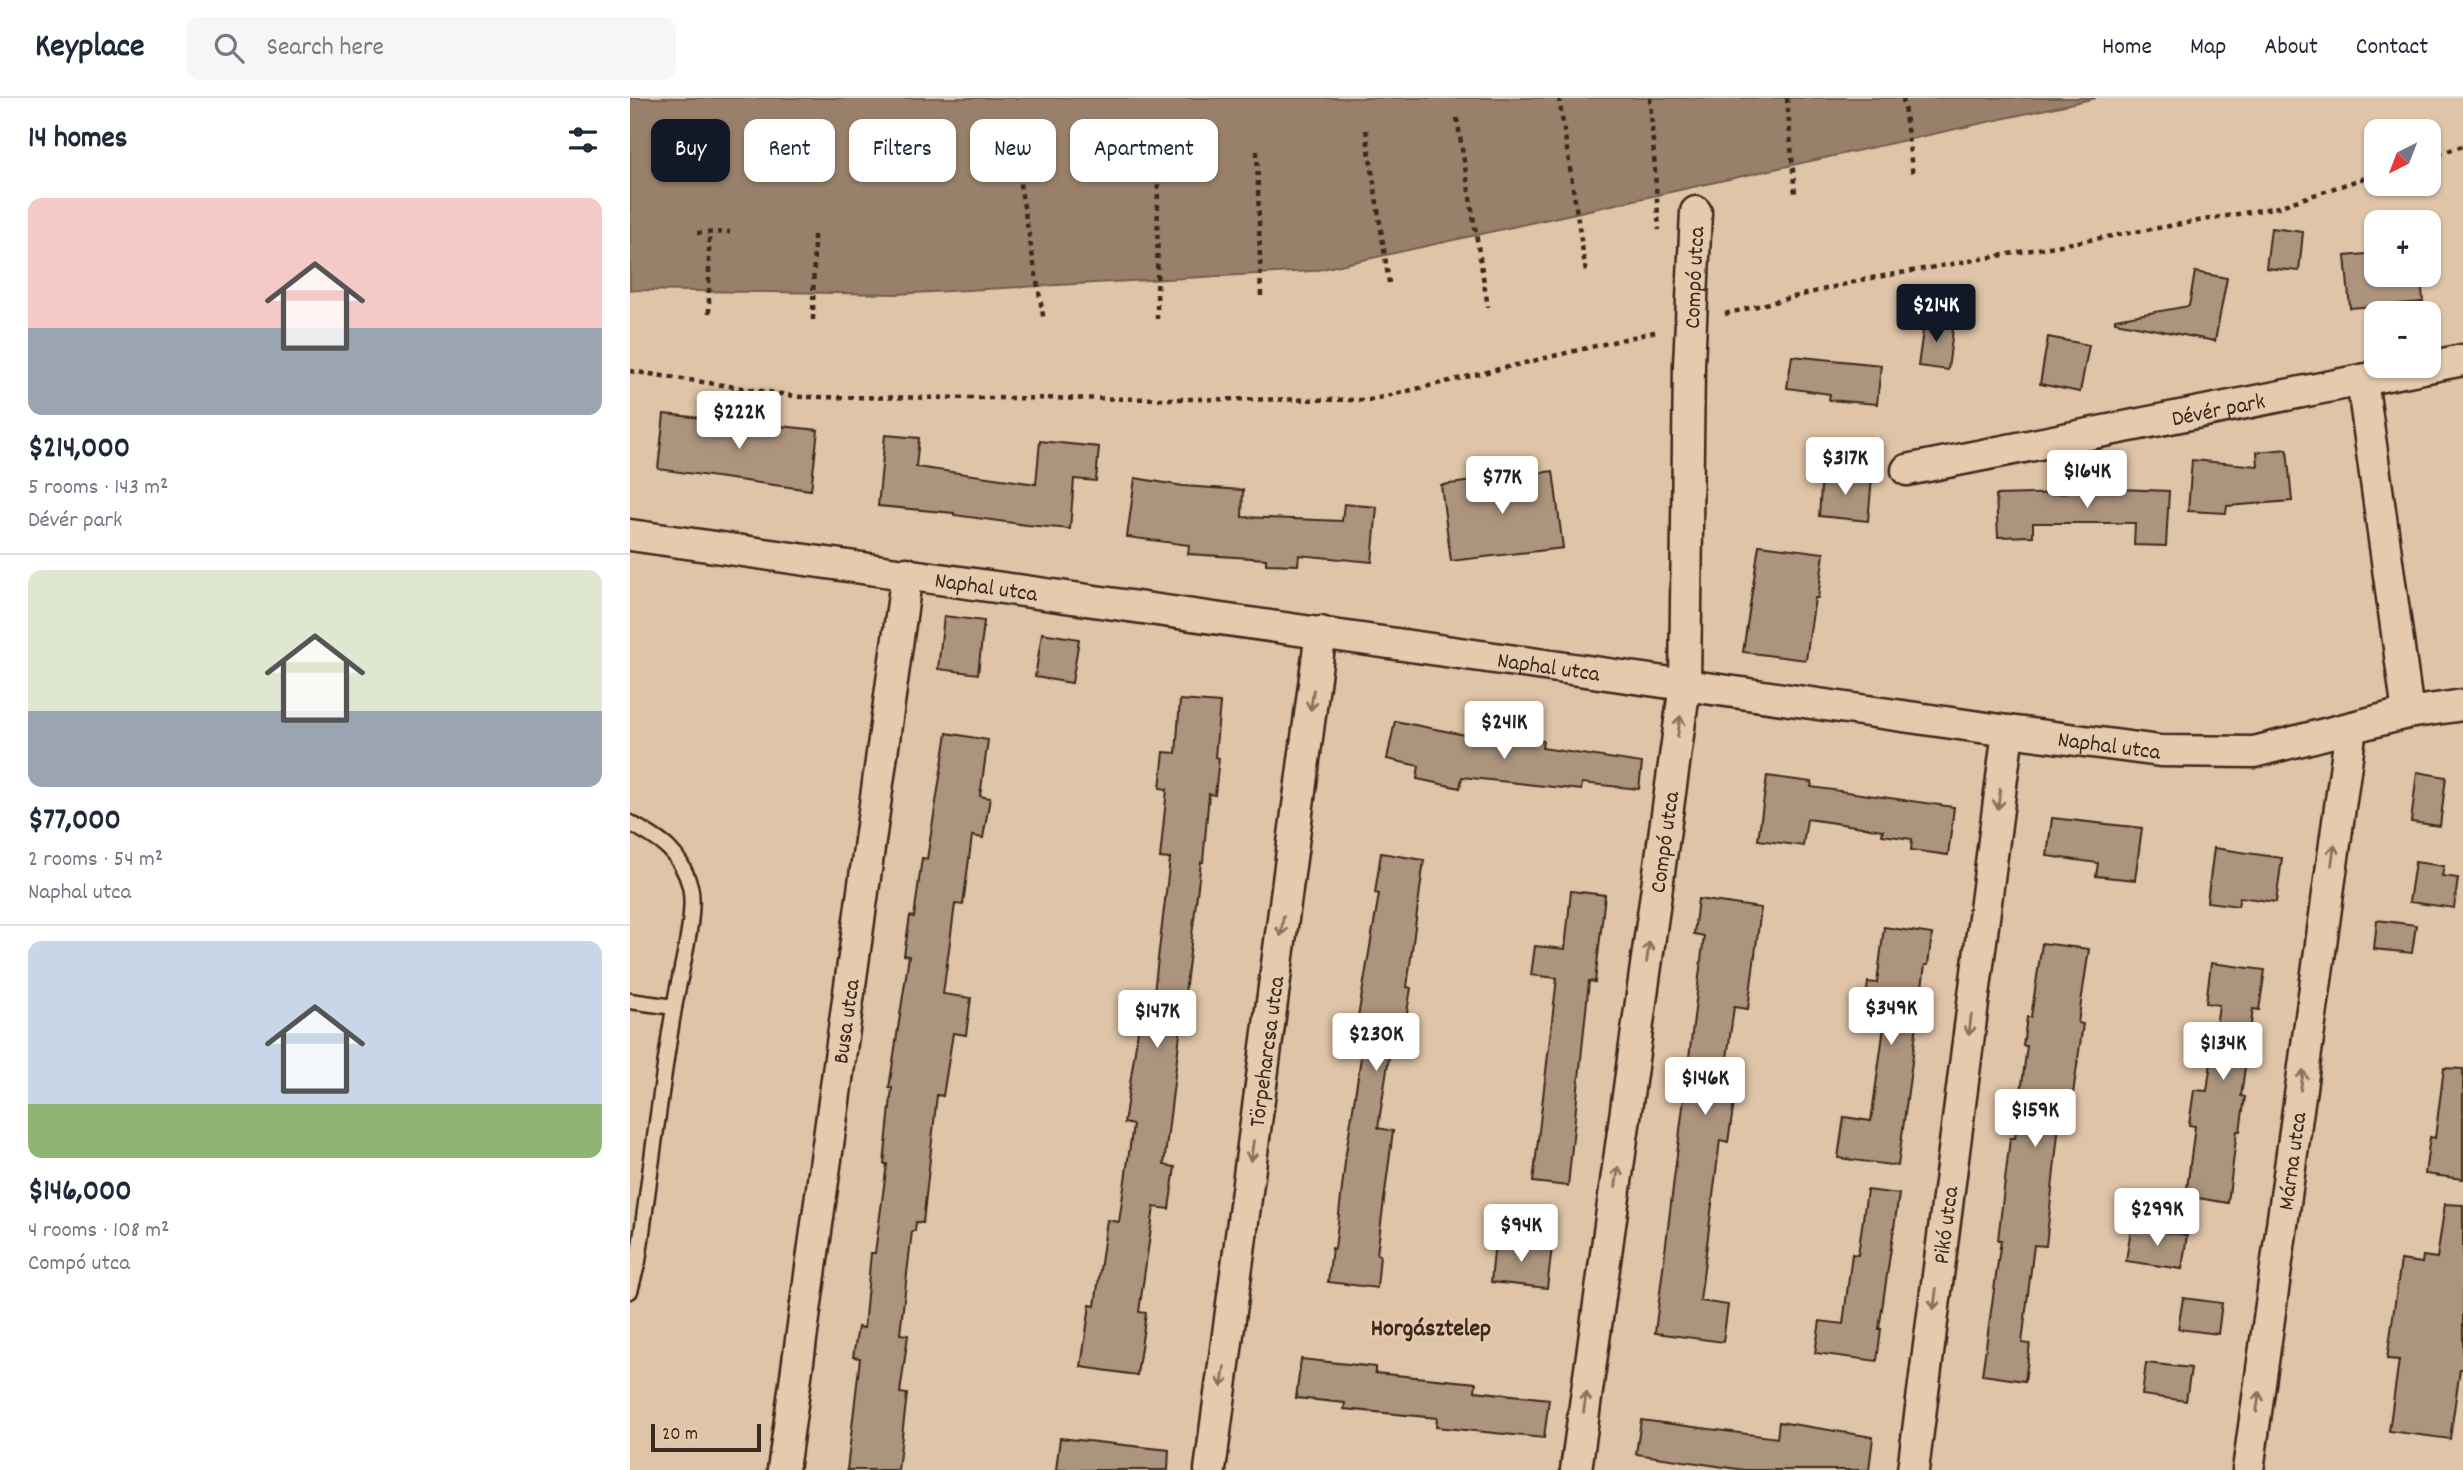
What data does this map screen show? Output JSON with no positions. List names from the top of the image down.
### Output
{
  "streets": {
    "street": [
      "Compó utca",
      "Dévér park",
      "Naphal utca",
      "Busa utca",
      "Törpeharcsa utca",
      "Márna utca",
      "Pikó utca"
    ]
  },
  "crossings": [
    ["Compó utca", "Naphal utca"],
    ["Naphal utca", "Busa utca"],
    ["Naphal utca", "Törpeharcsa utca"],
    ["Naphal utca", "Márna utca"],
    ["Naphal utca", "Pikó utca"]
  ],
  "one_way": [
    "Compó utca",
    "Törpeharcsa utca",
    "Márna utca",
    "Pikó utca"
  ],
  "districts": ["Horgásztelep"],
  "scale_bar": "20 m",
  "north": "bottom left",
  "page": {
    "header": "Keyplace",
    "search": "Search here",
    "nav": [
      "Home",
      "Map",
      "About",
      "Contact"
    ],
    "heading": "14 homes",
    "map_buttons": ["+", "−"],
    "chip": [
      "Buy",
      "Rent",
      "Filters",
      "New",
      "Apartment"
    ],
    "list": [
      {
        "name": "$214,000",
        "note": "5 rooms · 143 m² · Dévér park"
      },
      {
        "name": "$77,000",
        "note": "2 rooms · 54 m² · Naphal utca"
      },
      {
        "name": "$146,000",
        "note": "4 rooms · 108 m² · Compó utca"
      }
    ],
    "price": [
      "$214K",
      "$222K",
      "$317K",
      "$164K",
      "$77K",
      "$241K",
      "$349K",
      "$147K",
      "$230K",
      "$134K",
      "$146K",
      "$159K",
      "$299K",
      "$94K"
    ],
    "scale": "20 m"
  }
}
